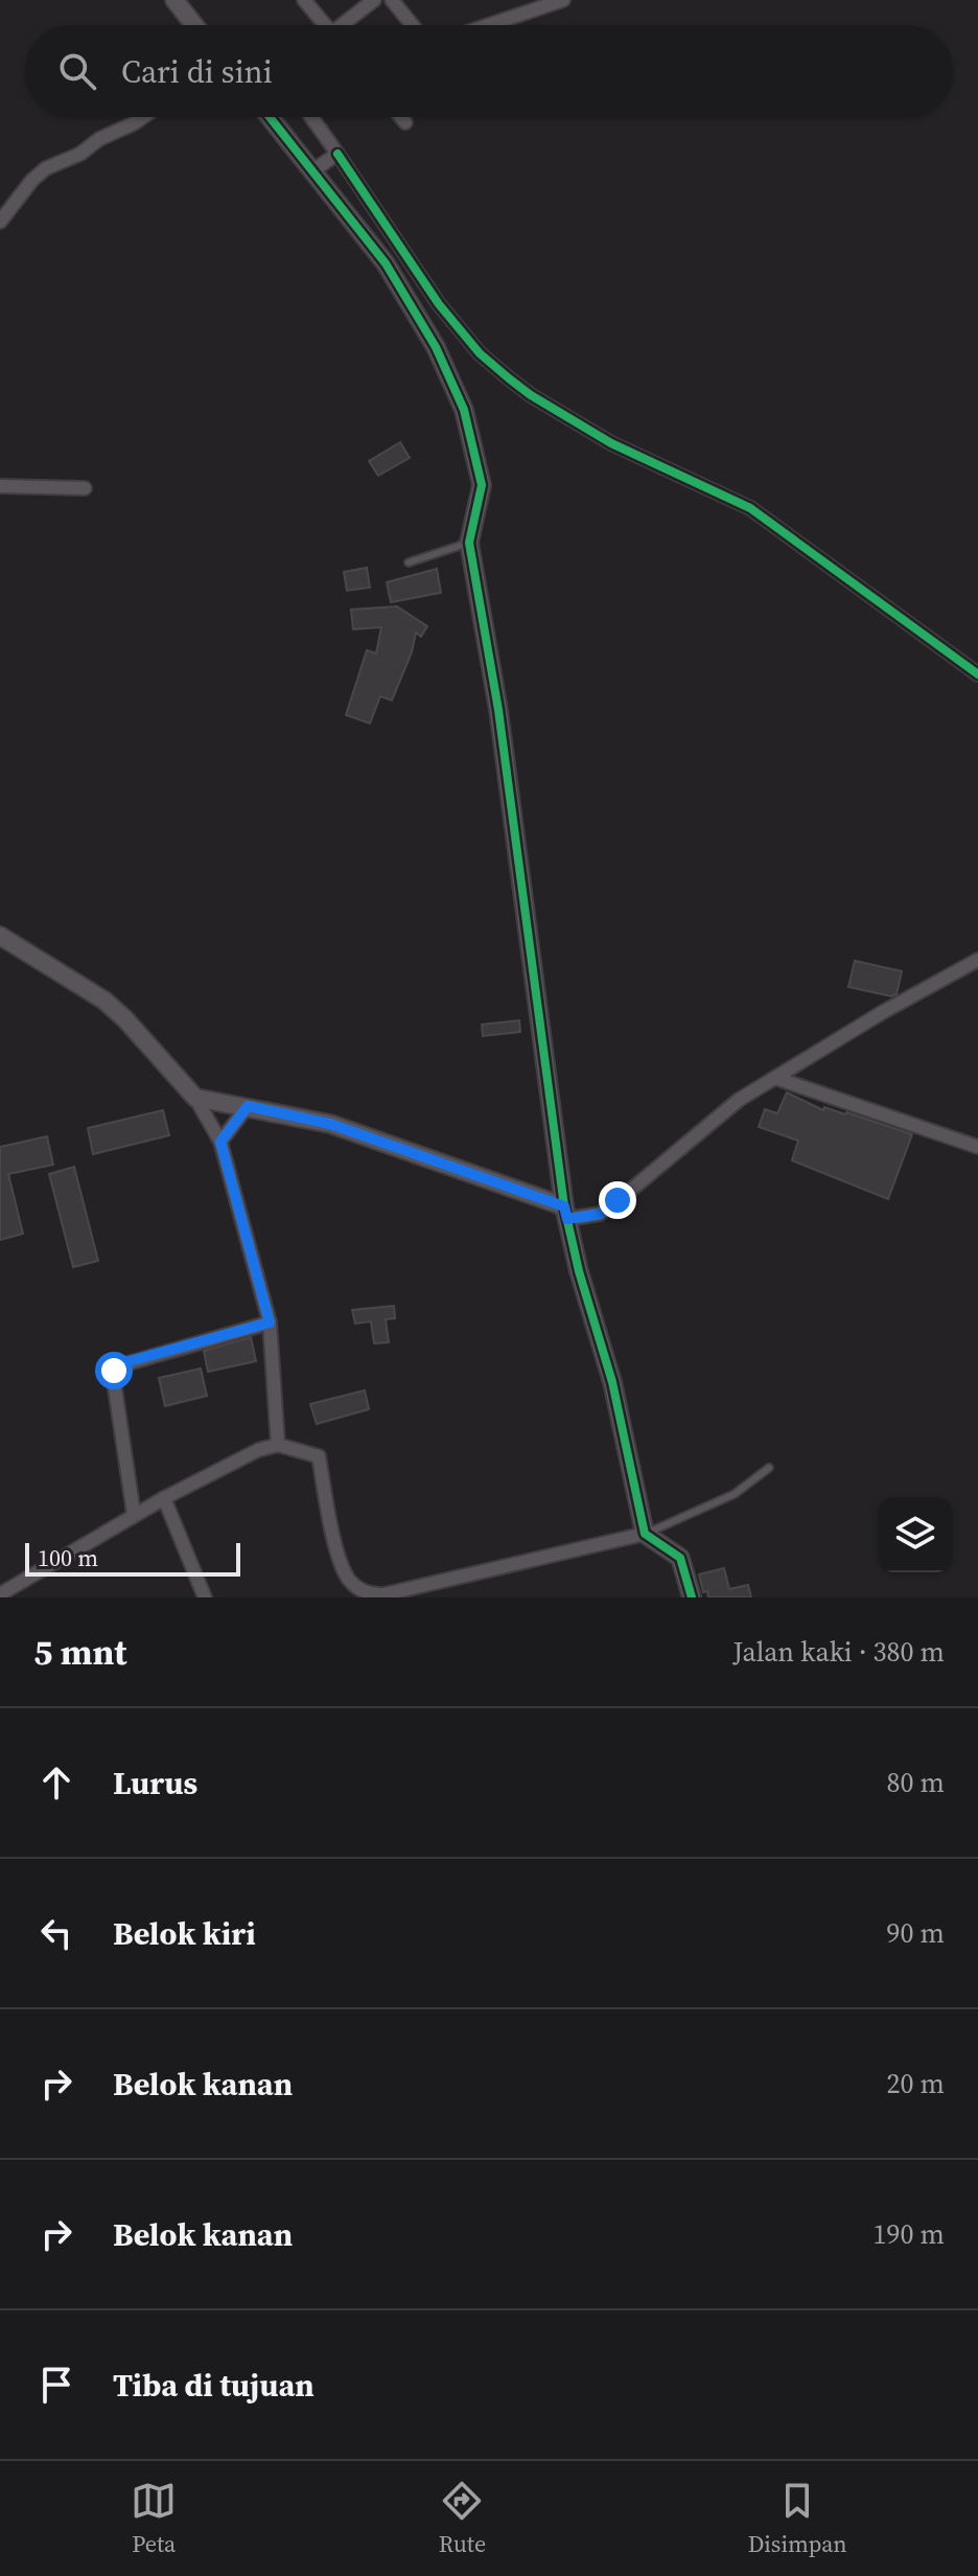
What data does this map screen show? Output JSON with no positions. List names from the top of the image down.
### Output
{
  "scale_bar": "100 m",
  "page": {
    "search": "Cari di sini",
    "scale": "100 m",
    "heading": ["5 mnt", "Jalan kaki · 380 m"],
    "list": [
      ["Lurus", "80 m"],
      ["Belok kiri", "90 m"],
      ["Belok kanan", "20 m"],
      ["Belok kanan", "190 m"],
      "Tiba di tujuan"
    ],
    "nav": ["Peta", "Rute", "Disimpan"]
  }
}
